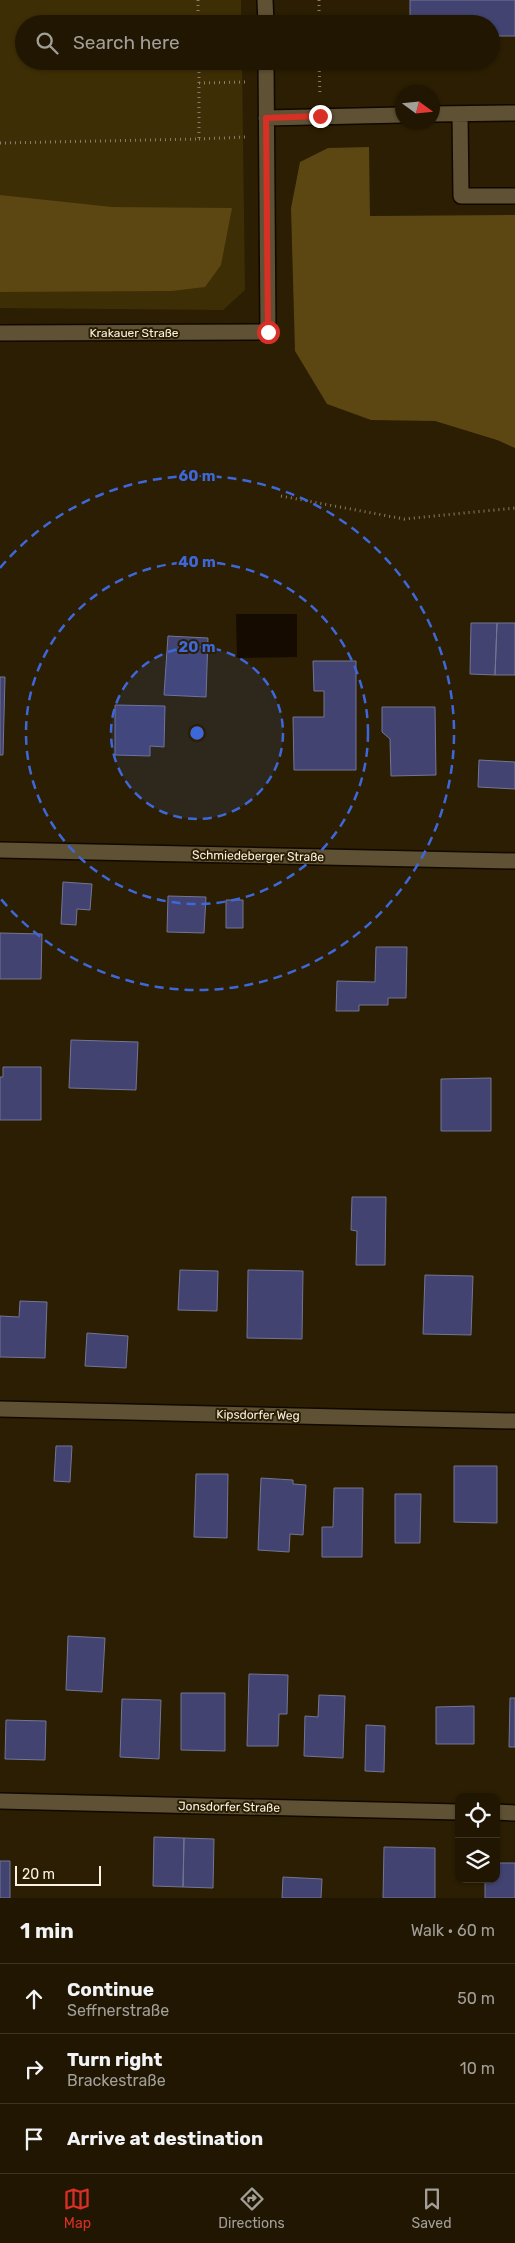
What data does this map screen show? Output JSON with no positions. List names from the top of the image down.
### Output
{
  "streets": {
    "street": [
      "Krakauer Straße",
      "Schmiedeberger Straße",
      "Kipsdorfer Weg",
      "Jonsdorfer Straße"
    ]
  },
  "scale_bar": "20 m",
  "north": "right",
  "page": {
    "search": "Search here",
    "scale": "20 m",
    "heading": ["1 min", "Walk · 60 m"],
    "list": [
      ["Continue", "Seffnerstraße", "50 m"],
      ["Turn right", "Brackestraße", "10 m"],
      "Arrive at destination"
    ],
    "nav": ["Map", "Directions", "Saved"]
  },
  "rings": ["60 m", "40 m", "20 m"]
}
